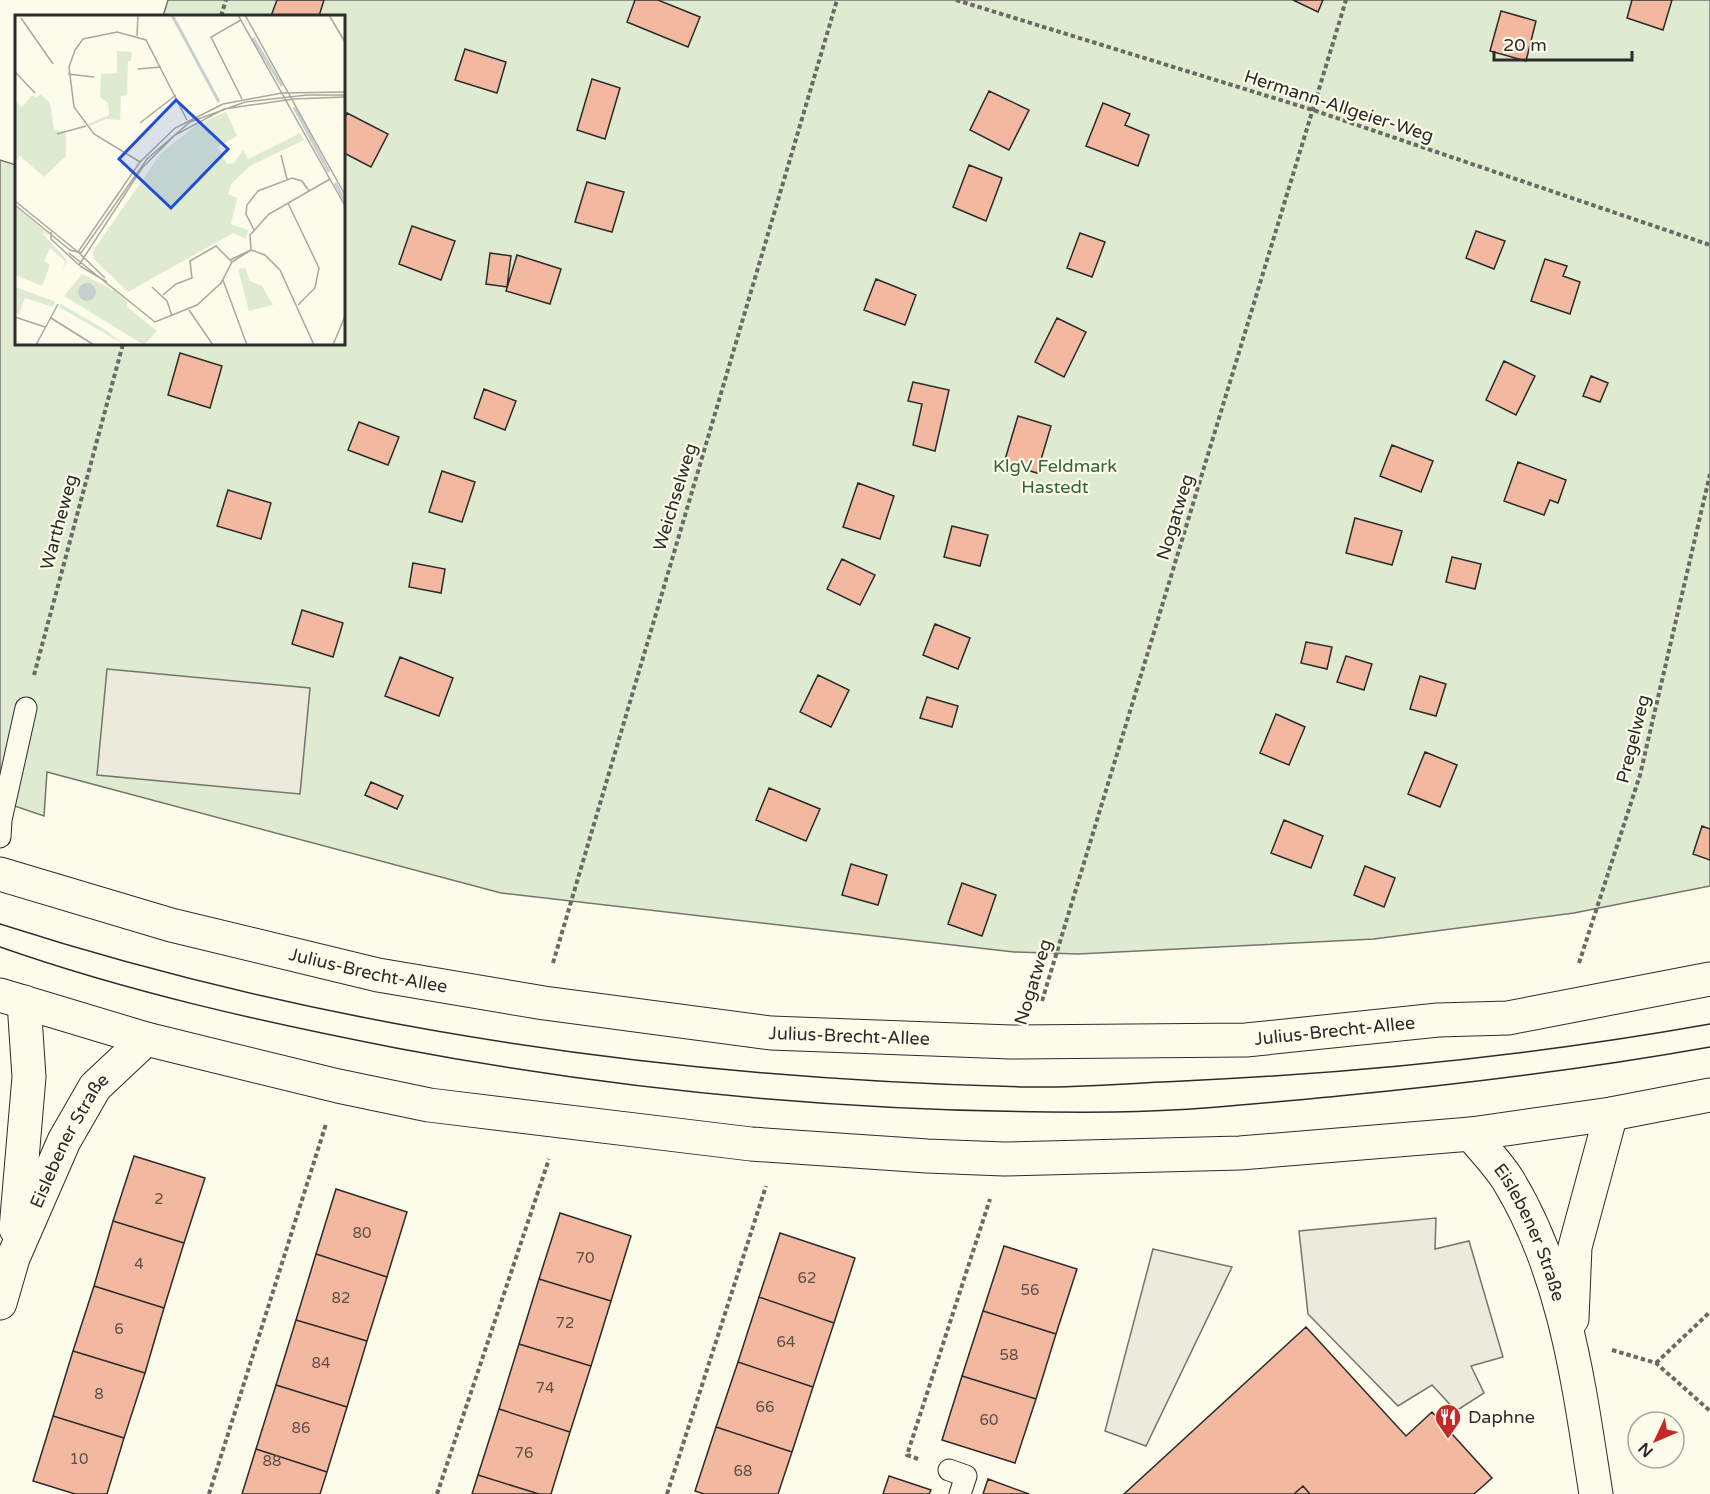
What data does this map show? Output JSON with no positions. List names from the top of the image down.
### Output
{
  "streets": {
    "main road": ["Julius-Brecht-Allee", "Eislebener Straße"],
    "path": [
      "Hermann-Allgeier-Weg",
      "Weichselweg",
      "Nogatweg",
      "Wartheweg",
      "Pregelweg"
    ]
  },
  "crossings": [
    ["Hermann-Allgeier-Weg", "Nogatweg"],
    ["Weichselweg", "Julius-Brecht-Allee"],
    ["Nogatweg", "Julius-Brecht-Allee"],
    ["Pregelweg", "Julius-Brecht-Allee"]
  ],
  "parks": ["KlgV Feldmark Hastedt"],
  "places": {
    "restaurant": ["Daphne"]
  },
  "house_numbers": [
    "2",
    "80",
    "70",
    "4",
    "62",
    "56",
    "82",
    "72",
    "6",
    "64",
    "58",
    "84",
    "74",
    "8",
    "66",
    "60",
    "86",
    "76",
    "10",
    "88",
    "68"
  ],
  "scale_bar": "20 m",
  "north": "bottom left"
}
